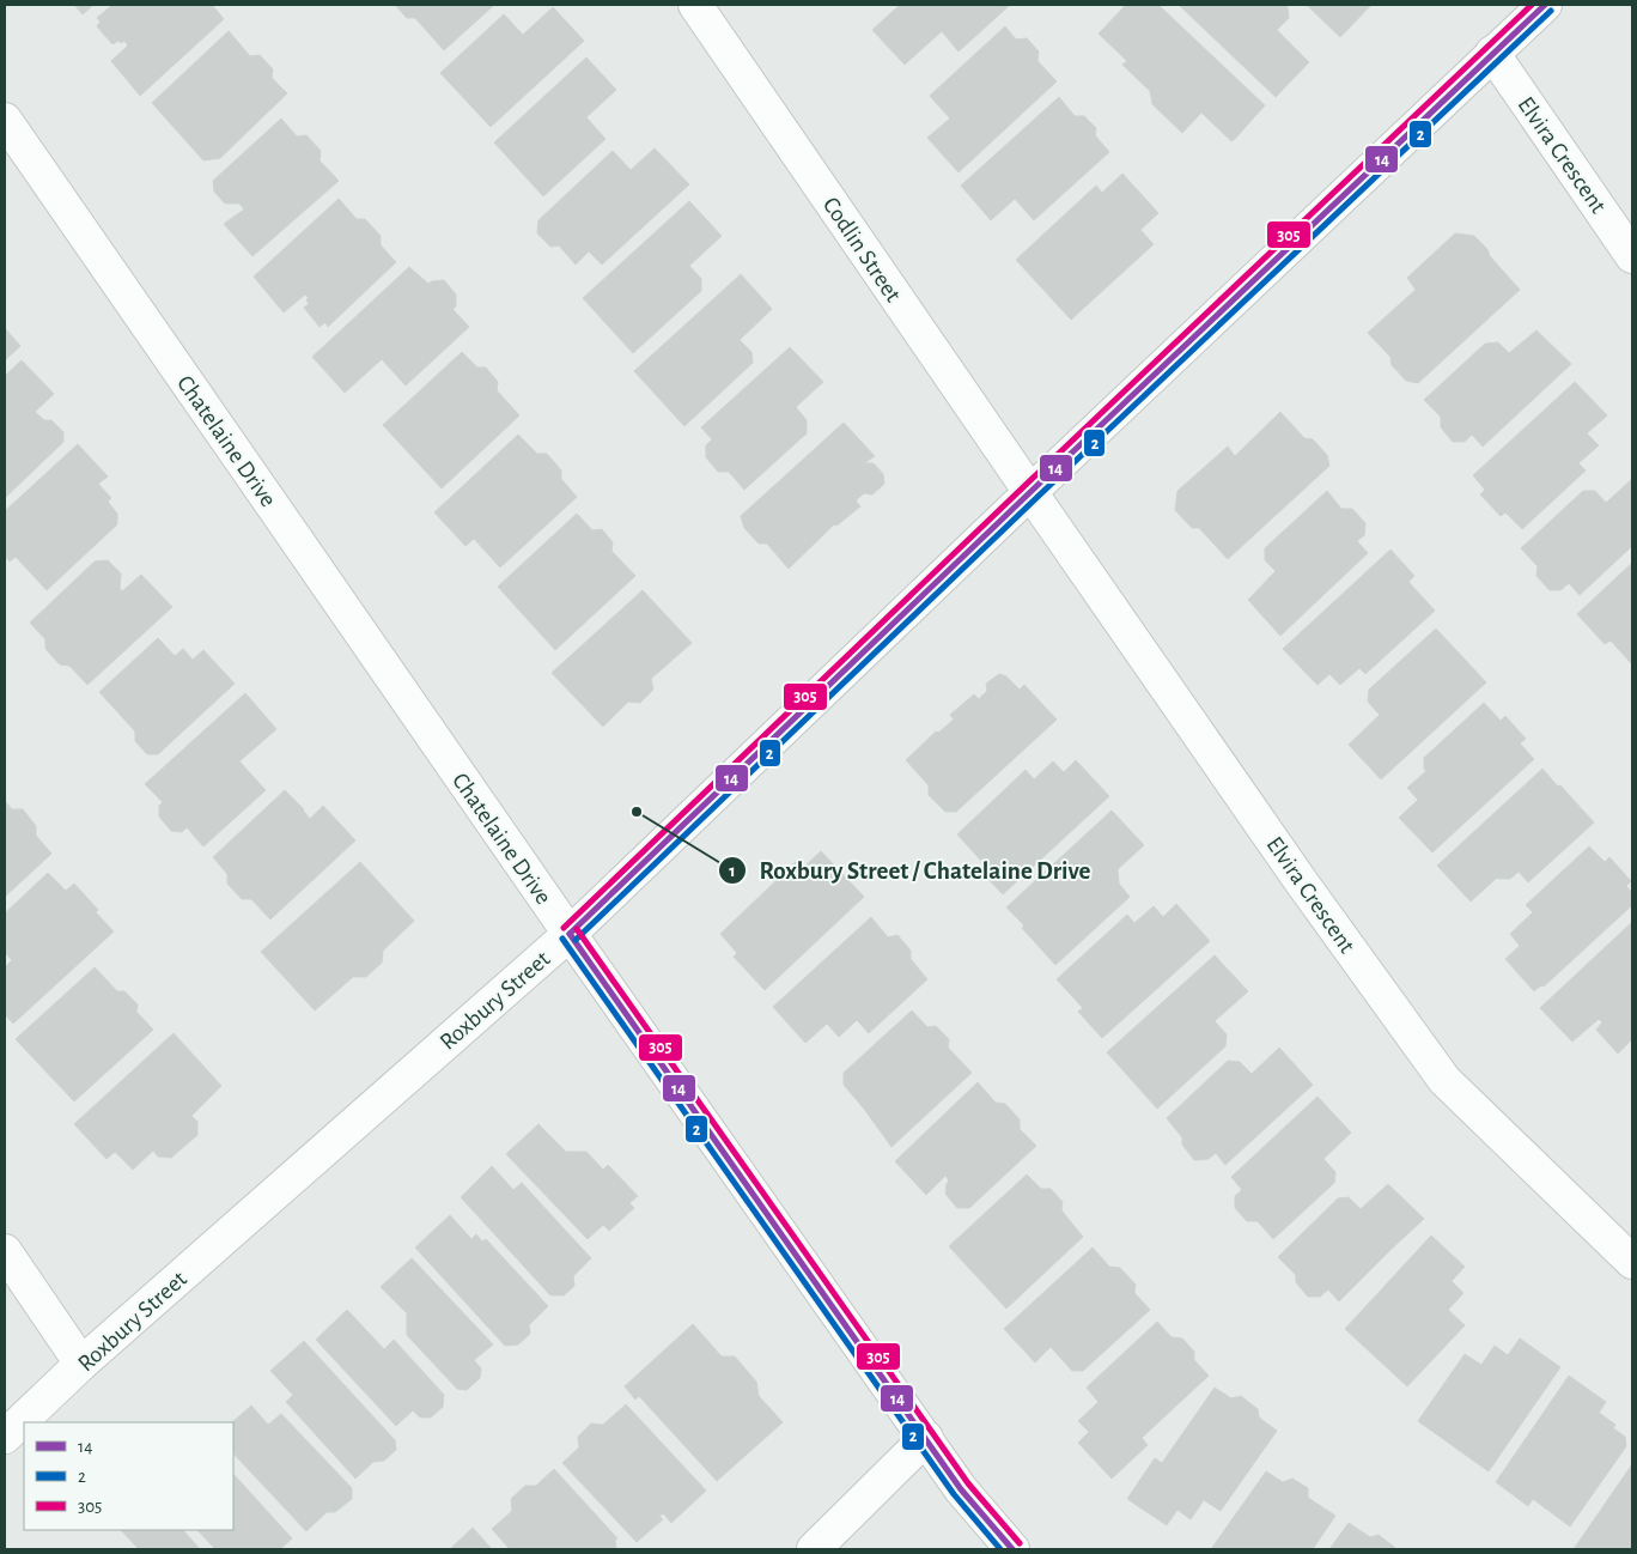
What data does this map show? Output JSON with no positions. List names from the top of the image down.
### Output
{
  "streets": {
    "street": [
      "Elvira Crescent",
      "Codlin Street",
      "Chatelaine Drive",
      "Roxbury Street"
    ]
  },
  "crossings": [
    ["Elvira Crescent", "Codlin Street"],
    ["Elvira Crescent", "Roxbury Street"],
    ["Codlin Street", "Roxbury Street"],
    ["Chatelaine Drive", "Roxbury Street"]
  ],
  "places": ["Roxbury Street / Chatelaine Drive"],
  "lines": ["transit line 14", "transit line 305", "transit line 2"],
  "legend": ["14", "2", "305"]
}
